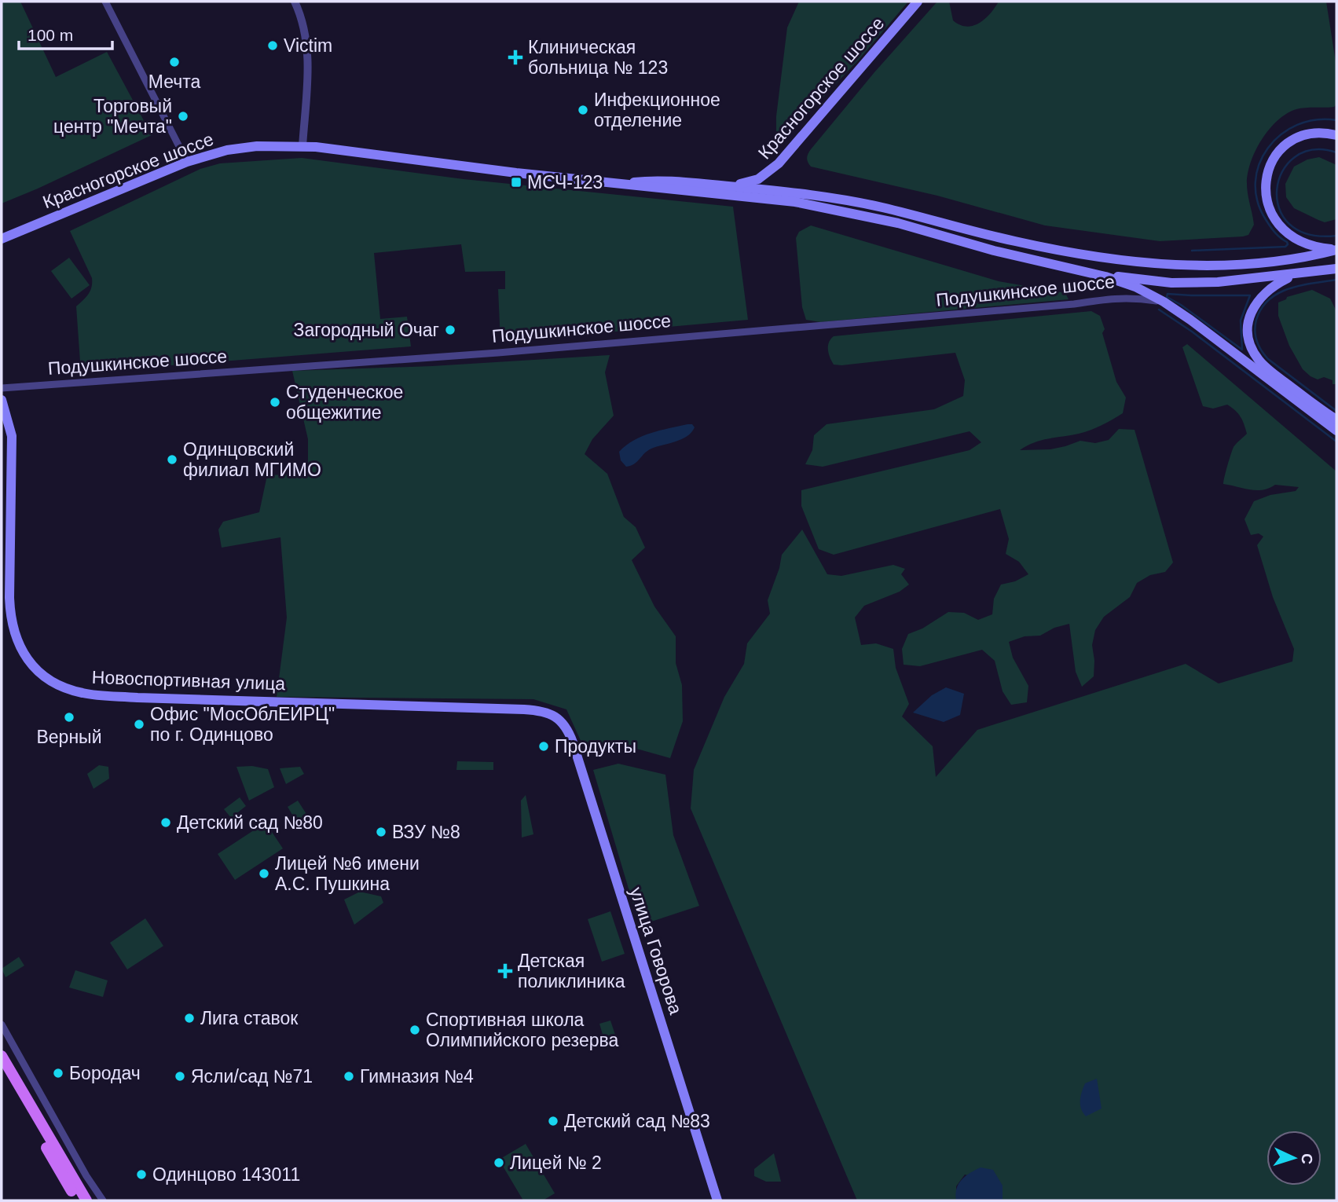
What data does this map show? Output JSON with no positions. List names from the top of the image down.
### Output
{
  "streets": {
    "main road": [
      "Красногорское шоссе",
      "Подушкинское шоссе",
      "Новоспортивная улица",
      "улица Говорова"
    ]
  },
  "crossings": [
    ["Новоспортивная улица", "улица Говорова"]
  ],
  "places": {
    "other": [
      "Victim",
      "Мечта",
      "Инфекционное отделение",
      "Торговый центр \"Мечта\"",
      "Загородный Очаг",
      "Студенческое общежитие",
      "Одинцовский филиал МГИМО",
      "Верный",
      "Офис \"МосОблЕИРЦ\" по г. Одинцово",
      "Продукты",
      "Детский сад №80",
      "ВЗУ №8",
      "Лицей №6 имени А.С. Пушкина",
      "Лига ставок",
      "Спортивная школа Олимпийского резерва",
      "Бородач",
      "Ясли/сад №71",
      "Гимназия №4",
      "Детский сад №83",
      "Лицей № 2",
      "Одинцово 143011"
    ],
    "health": ["Клиническая больница № 123", "Детская поликлиника"],
    "transit": ["МСЧ-123"]
  },
  "scale_bar": "100 m",
  "north": "right"
}
